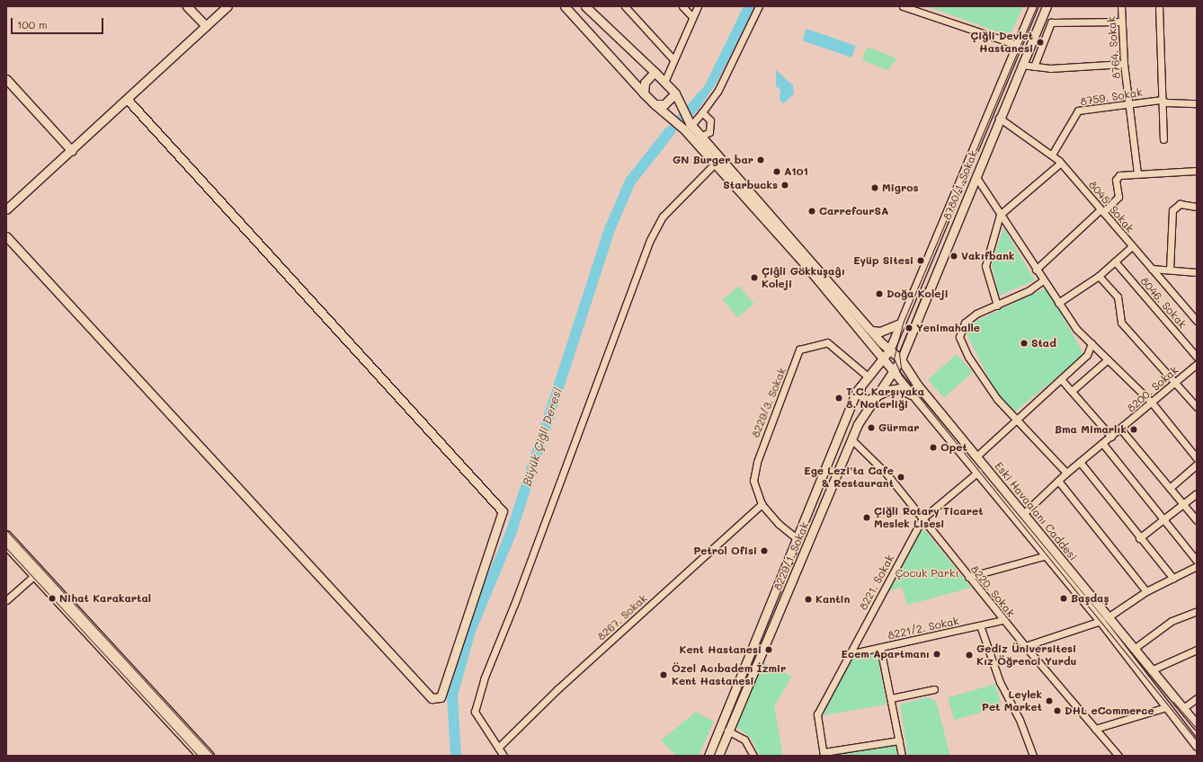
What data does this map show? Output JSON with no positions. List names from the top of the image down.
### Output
{
  "streets": {
    "street": [
      "8764. Sokak",
      "8759. Sokak",
      "8780/1. Sokak",
      "8045. Sokak",
      "8046. Sokak",
      "8200. Sokak",
      "8229/3. Sokak",
      "Eski Havaalanı Caddesi",
      "8229/1. Sokak",
      "8221. Sokak",
      "8220. Sokak",
      "8267. Sokak",
      "8221/2. Sokak"
    ]
  },
  "crossings": [
    ["8764. Sokak", "8759. Sokak"],
    ["8759. Sokak", "8045. Sokak"],
    ["8780/1. Sokak", "8045. Sokak"],
    ["8780/1. Sokak", "Eski Havaalanı Caddesi"],
    ["8780/1. Sokak", "8229/1. Sokak"],
    ["8200. Sokak", "Eski Havaalanı Caddesi"],
    ["8229/3. Sokak", "8229/1. Sokak"],
    ["8229/3. Sokak", "8267. Sokak"],
    ["Eski Havaalanı Caddesi", "8229/1. Sokak"],
    ["8229/1. Sokak", "8220. Sokak"],
    ["8221. Sokak", "8220. Sokak"],
    ["8221. Sokak", "8221/2. Sokak"],
    ["8220. Sokak", "8221/2. Sokak"]
  ],
  "water": ["Büyük Çiğli Deresi"],
  "parks": ["Çocuk Parkı"],
  "places": [
    "Çiğli Devlet Hastanesi",
    "GN Burger bar",
    "A101",
    "Starbucks",
    "Migros",
    "CarrefourSA",
    "Vakıfbank",
    "Eyüp Sitesi",
    "Çiĝli Gökkuşaĝı Koleji",
    "Doğa Koleji",
    "Yenimahalle",
    "Stad",
    "T.C. Karşıyaka 8. Noterliği",
    "Gürmar",
    "Bma Mimarlık",
    "Opet",
    "Ege Lezi'ta Cafe & Restaurant",
    "Çiğli Rotary Ticaret Meslek Lisesi",
    "Petrol Ofisi",
    "Nihat Karakartal",
    "Başdaş",
    "Kantin",
    "Kent Hastanesi",
    "Ecem Apartmanı",
    "Gediz Üniversitesi Kız Öğrenci Yurdu",
    "Özel Acıbadem İzmir Kent Hastanesi",
    "Leylek Pet Market",
    "DHL eCommerce"
  ],
  "scale_bar": "100 m"
}
